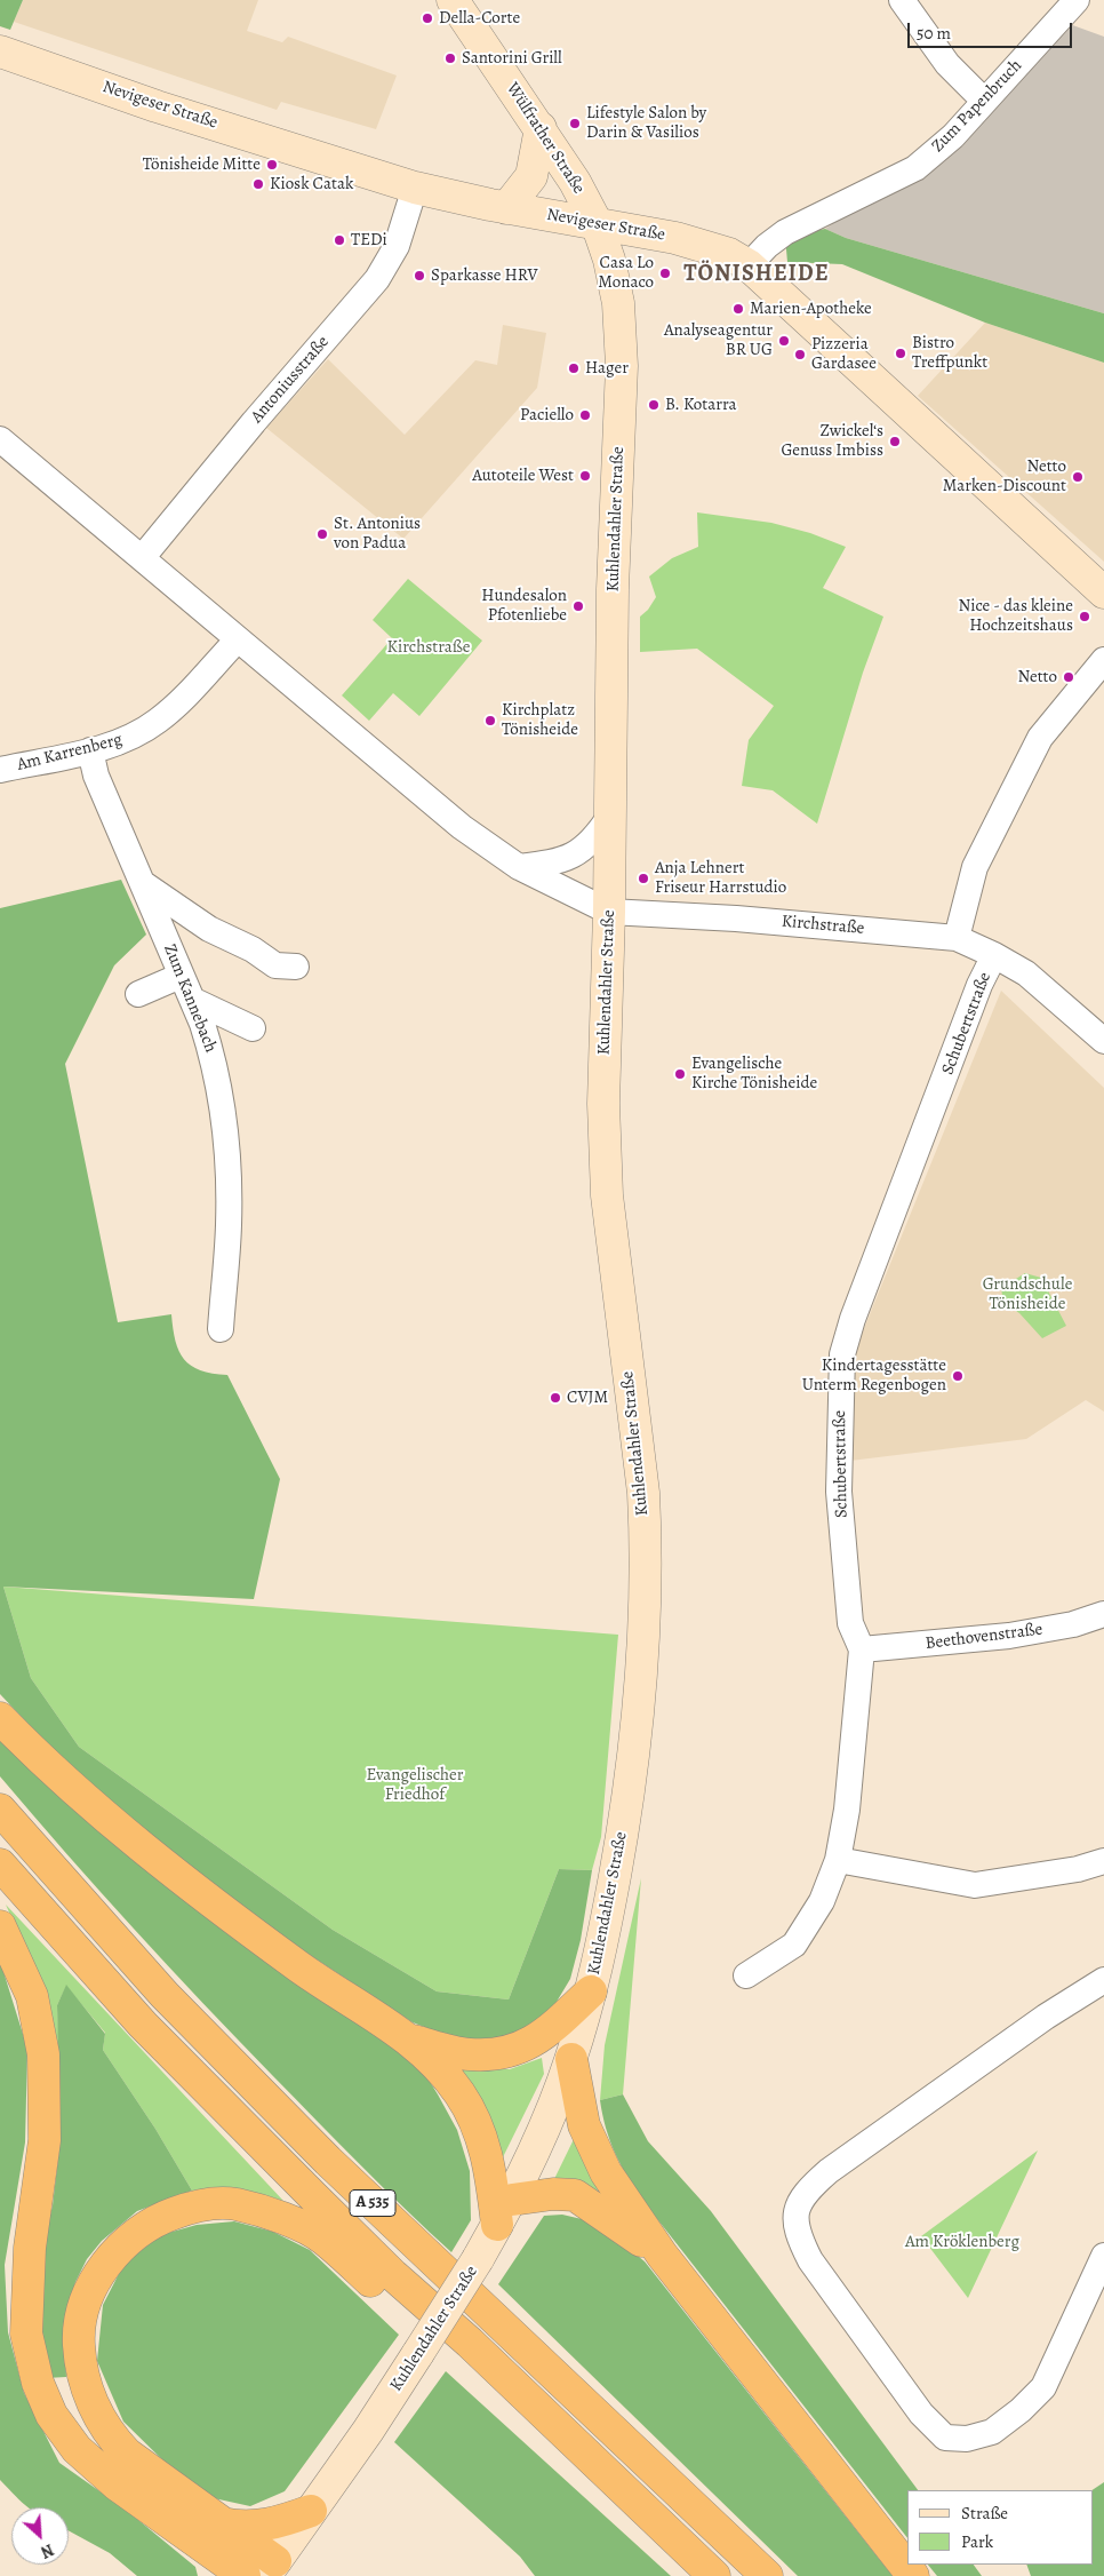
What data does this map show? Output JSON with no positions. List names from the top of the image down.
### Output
{
  "streets": {
    "highway": ["A 535"],
    "main road": ["Nevigeser Straße", "Wülfrather Straße", "Kuhlendahler Straße"],
    "street": [
      "Zum Papenbruch",
      "Antoniusstraße",
      "Am Karrenberg",
      "Kirchstraße",
      "Zum Kannebach",
      "Schubertstraße",
      "Beethovenstraße"
    ]
  },
  "crossings": [
    ["Nevigeser Straße", "Zum Papenbruch"],
    ["Nevigeser Straße", "Wülfrather Straße"],
    ["Nevigeser Straße", "Antoniusstraße"],
    ["Nevigeser Straße", "Kuhlendahler Straße"],
    ["Wülfrather Straße", "Kuhlendahler Straße"],
    ["Antoniusstraße", "Kirchstraße"],
    ["Kuhlendahler Straße", "Kirchstraße"],
    ["Am Karrenberg", "Kirchstraße"],
    ["Am Karrenberg", "Zum Kannebach"],
    ["Kirchstraße", "Schubertstraße"],
    ["Schubertstraße", "Beethovenstraße"]
  ],
  "districts": ["TÖNISHEIDE"],
  "parks": [
    "Kirchstraße",
    "Grundschule Tönisheide",
    "Evangelischer Friedhof",
    "Am Kröklenberg"
  ],
  "places": [
    "Della-Corte",
    "Santorini Grill",
    "Lifestyle Salon by Darin & Vasilios",
    "Tönisheide Mitte",
    "Kiosk Catak",
    "TEDi",
    "Casa Lo Monaco",
    "Sparkasse HRV",
    "Marien-Apotheke",
    "Analyseagentur BR UG",
    "Bistro Treffpunkt",
    "Pizzeria Gardasee",
    "Hager",
    "B. Kotarra",
    "Paciello",
    "Zwickel‘s Genuss Imbiss",
    "Autoteile West",
    "Netto Marken-Discount",
    "St. Antonius von Padua",
    "Hundesalon Pfotenliebe",
    "Nice - das kleine Hochzeitshaus",
    "Netto",
    "Kirchplatz Tönisheide",
    "Anja Lehnert Friseur Harrstudio",
    "Evangelische Kirche Tönisheide",
    "Kindertagesstätte Unterm Regenbogen",
    "CVJM"
  ],
  "legend": ["Straße", "Park"],
  "scale_bar": "50 m",
  "north": "bottom right"
}
